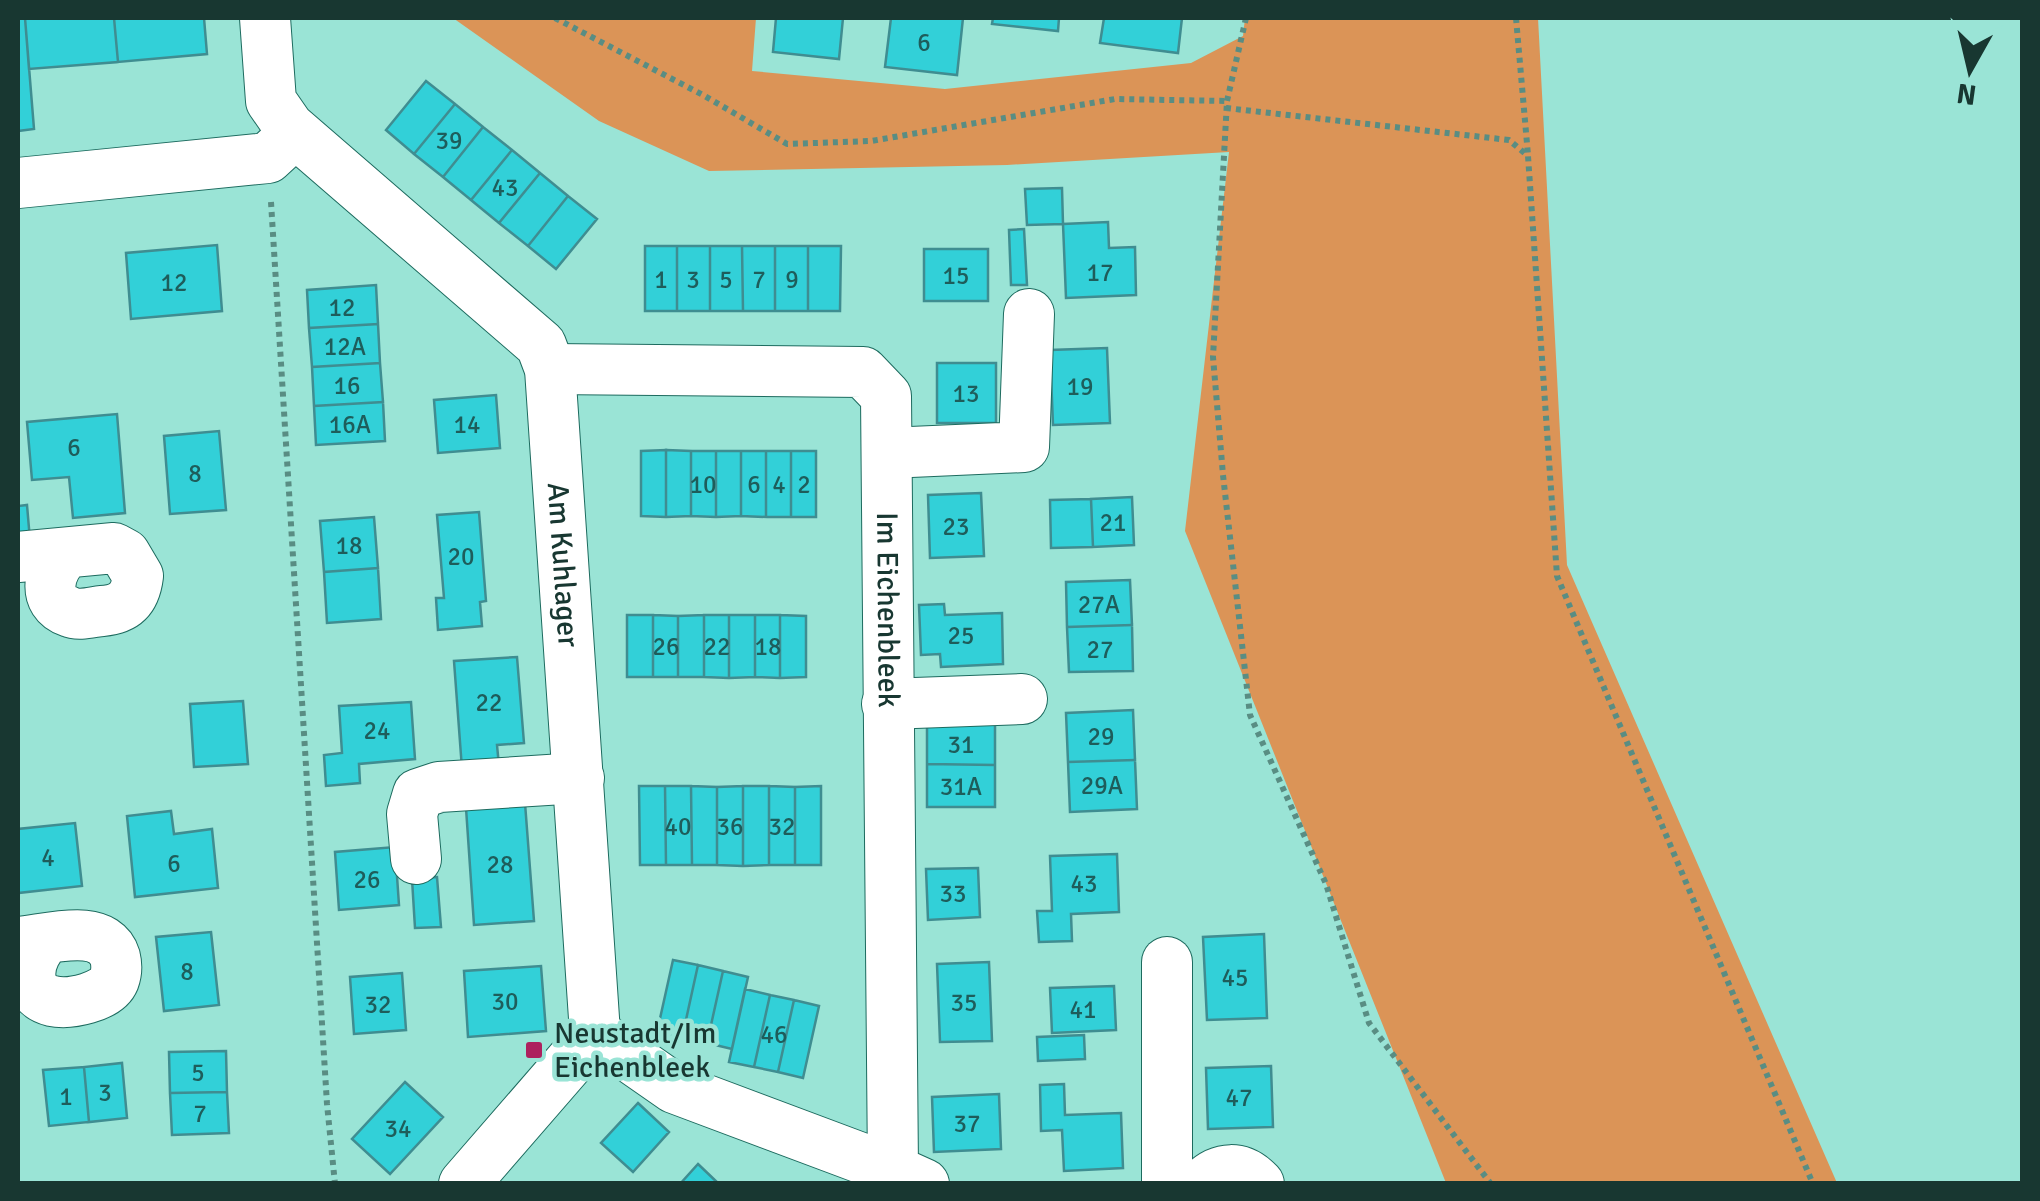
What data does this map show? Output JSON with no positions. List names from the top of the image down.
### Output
{
  "streets": {
    "street": ["Am Kuhlager", "Im Eichenbleek"]
  },
  "crossings": [
    ["Am Kuhlager", "Im Eichenbleek"]
  ],
  "places": {
    "transit": ["Neustadt/Im Eichenbleek"]
  },
  "house_numbers": [
    "6",
    "39",
    "43",
    "17",
    "15",
    "1",
    "3",
    "5",
    "7",
    "9",
    "12",
    "12",
    "12A",
    "16",
    "19",
    "13",
    "16A",
    "14",
    "6",
    "8",
    "10",
    "6",
    "4",
    "2",
    "21",
    "23",
    "18",
    "20",
    "27A",
    "25",
    "26",
    "22",
    "18",
    "27",
    "22",
    "24",
    "29",
    "31",
    "29A",
    "31A",
    "40",
    "36",
    "32",
    "4",
    "6",
    "28",
    "26",
    "43",
    "33",
    "8",
    "45",
    "30",
    "35",
    "32",
    "41",
    "46",
    "5",
    "3",
    "1",
    "47",
    "7",
    "37",
    "34"
  ],
  "north": "bottom"
}
